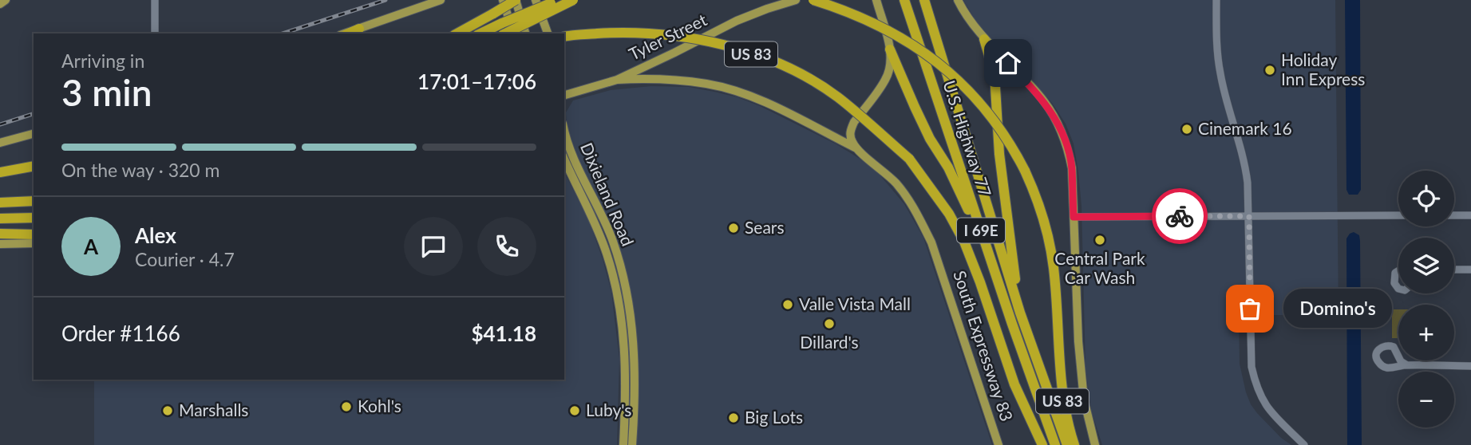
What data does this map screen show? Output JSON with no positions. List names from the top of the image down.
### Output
{
  "streets": {
    "highway": ["US 83", "U.S. Highway 77", "I 69E"],
    "main road": ["Tyler Street", "Dixieland Road", "South Expressway 83"]
  },
  "crossings": [
    ["Tyler Street", "South Expressway 83"]
  ],
  "places": [
    "Holiday Inn Express",
    "Cinemark 16",
    "Sears",
    "Central Park Car Wash",
    "Valle Vista Mall",
    "Domino's",
    "Dillard's",
    "Kohl's",
    "Marshalls",
    "Luby's",
    "Big Lots"
  ],
  "page": {
    "heading": ["3 min", "Arriving in", "17:01–17:06"],
    "panel": [
      "Alex",
      "Courier · 4.7",
      "Order #1166",
      "$41.18"
    ],
    "bar": "On the way · 320 m",
    "map_buttons": ["+", "−"],
    "round": "A",
    "bubble": "Domino's"
  }
}
